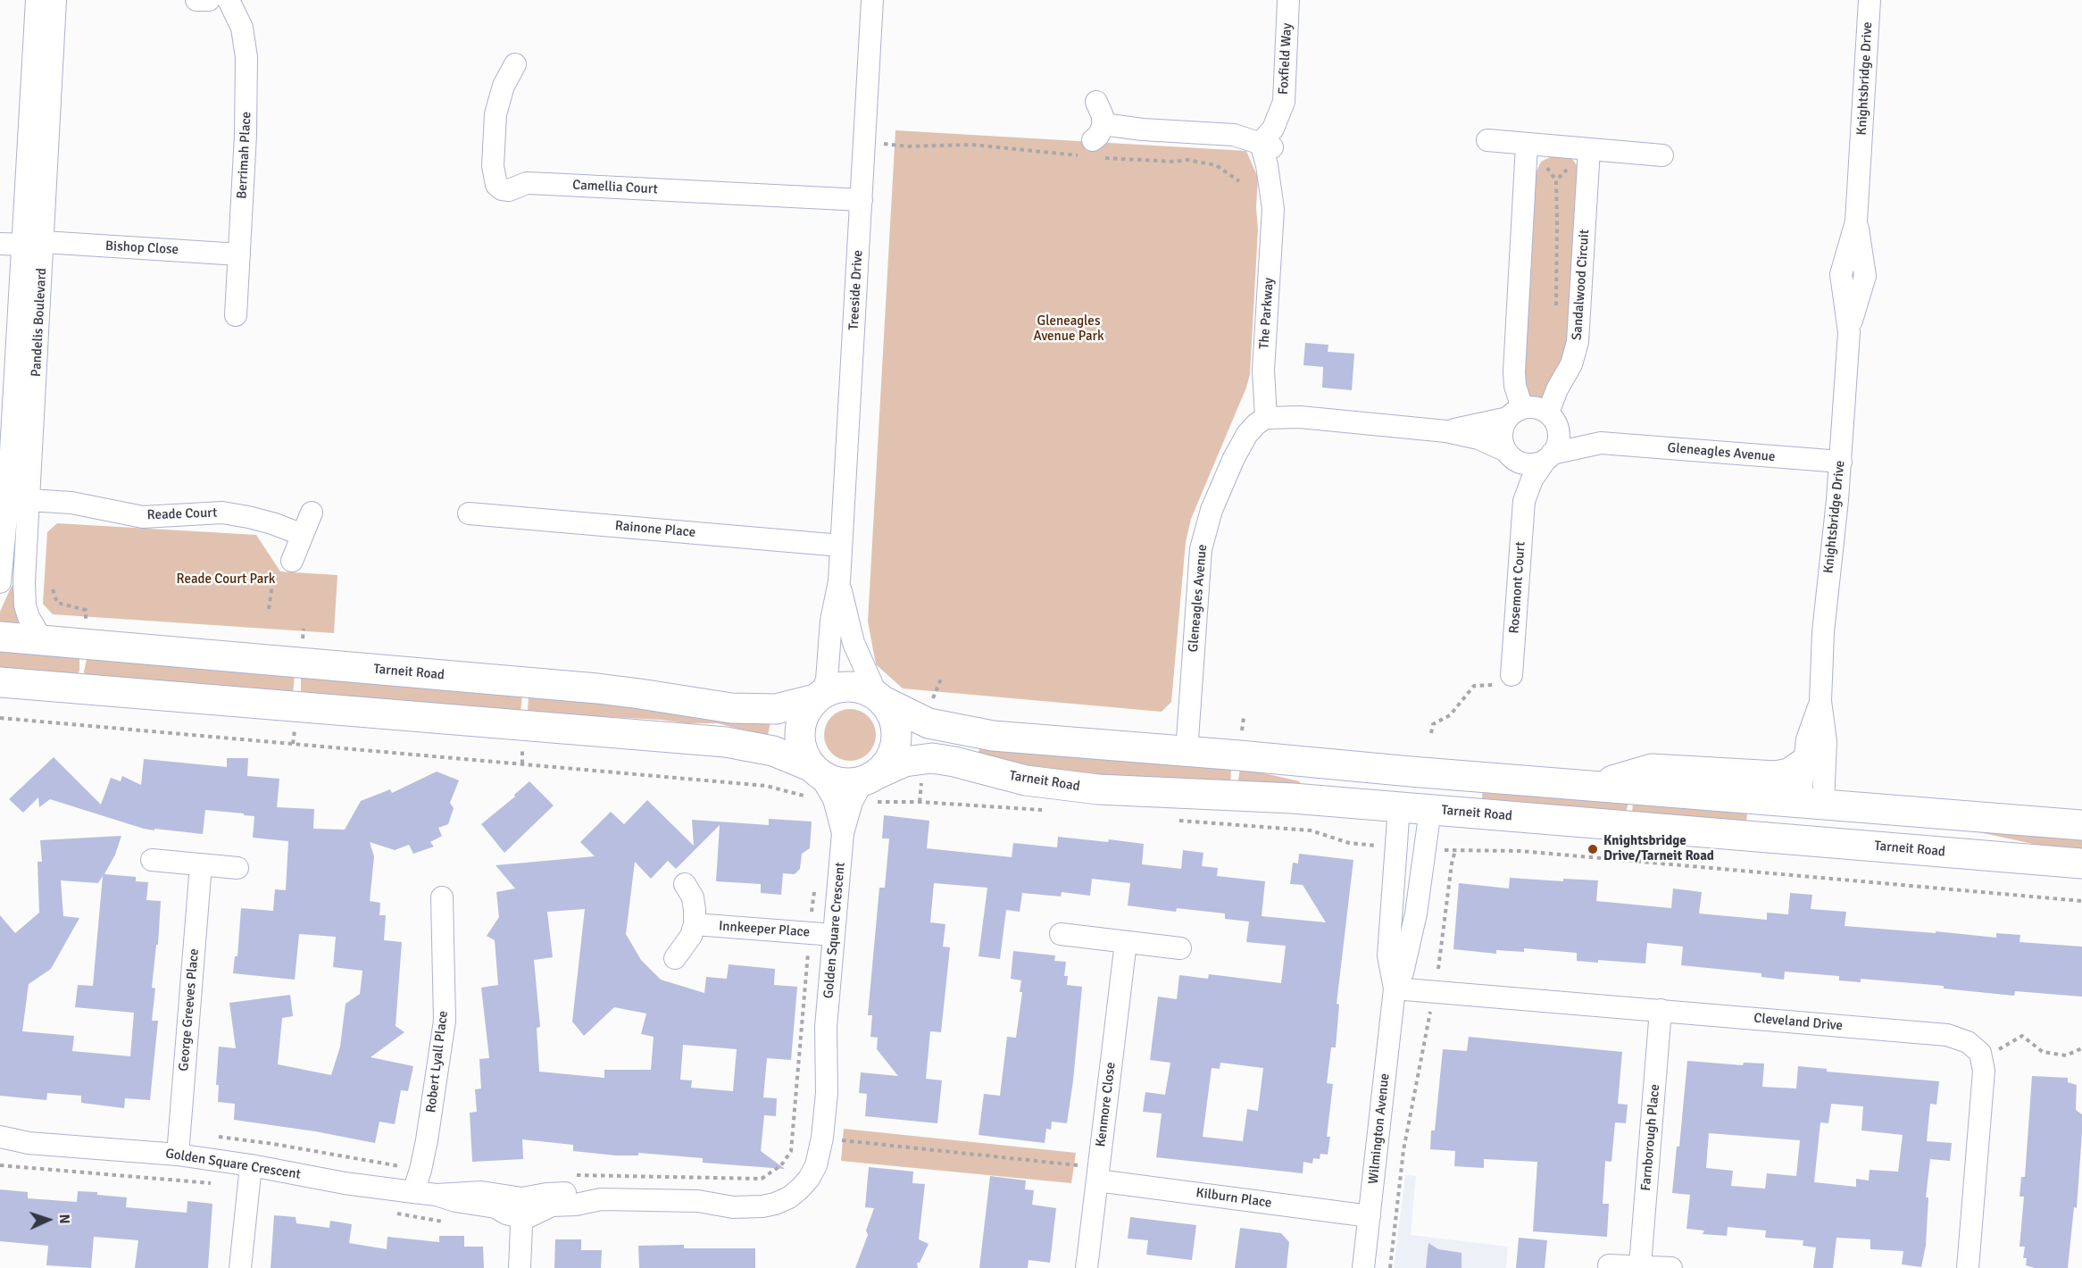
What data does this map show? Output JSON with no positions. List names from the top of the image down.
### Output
{
  "streets": {
    "main road": ["Tarneit Road"],
    "street": [
      "Foxfield Way",
      "Knightsbridge Drive",
      "Berrimah Place",
      "Camellia Court",
      "Bishop Close",
      "Sandalwood Circuit",
      "Treeside Drive",
      "The Parkway",
      "Pandelis Boulevard",
      "Gleneagles Avenue",
      "Reade Court",
      "Rainone Place",
      "Rosemont Court",
      "Innkeeper Place",
      "Golden Square Crescent",
      "George Greeves Place",
      "Cleveland Drive",
      "Robert Lyall Place",
      "Kenmore Close",
      "Wilmington Avenue",
      "Farnborough Place",
      "Kilburn Place"
    ]
  },
  "crossings": [
    ["Foxfield Way", "The Parkway"],
    ["Knightsbridge Drive", "Gleneagles Avenue"],
    ["Berrimah Place", "Bishop Close"],
    ["Camellia Court", "Treeside Drive"],
    ["Bishop Close", "Pandelis Boulevard"],
    ["Sandalwood Circuit", "Gleneagles Avenue"],
    ["Sandalwood Circuit", "Rosemont Court"],
    ["Treeside Drive", "Rainone Place"],
    ["Treeside Drive", "Tarneit Road"],
    ["Treeside Drive", "Golden Square Crescent"],
    ["The Parkway", "Gleneagles Avenue"],
    ["Pandelis Boulevard", "Reade Court"],
    ["Pandelis Boulevard", "Tarneit Road"],
    ["Gleneagles Avenue", "Rosemont Court"],
    ["Tarneit Road", "Golden Square Crescent"],
    ["Tarneit Road", "Wilmington Avenue"],
    ["Innkeeper Place", "Golden Square Crescent"],
    ["Golden Square Crescent", "George Greeves Place"],
    ["Golden Square Crescent", "Robert Lyall Place"],
    ["Cleveland Drive", "Wilmington Avenue"],
    ["Cleveland Drive", "Farnborough Place"],
    ["Kenmore Close", "Kilburn Place"],
    ["Wilmington Avenue", "Kilburn Place"]
  ],
  "parks": ["Gleneagles Avenue Park", "Reade Court Park"],
  "places": ["Knightsbridge Drive/Tarneit Road"],
  "north": "right"
}
